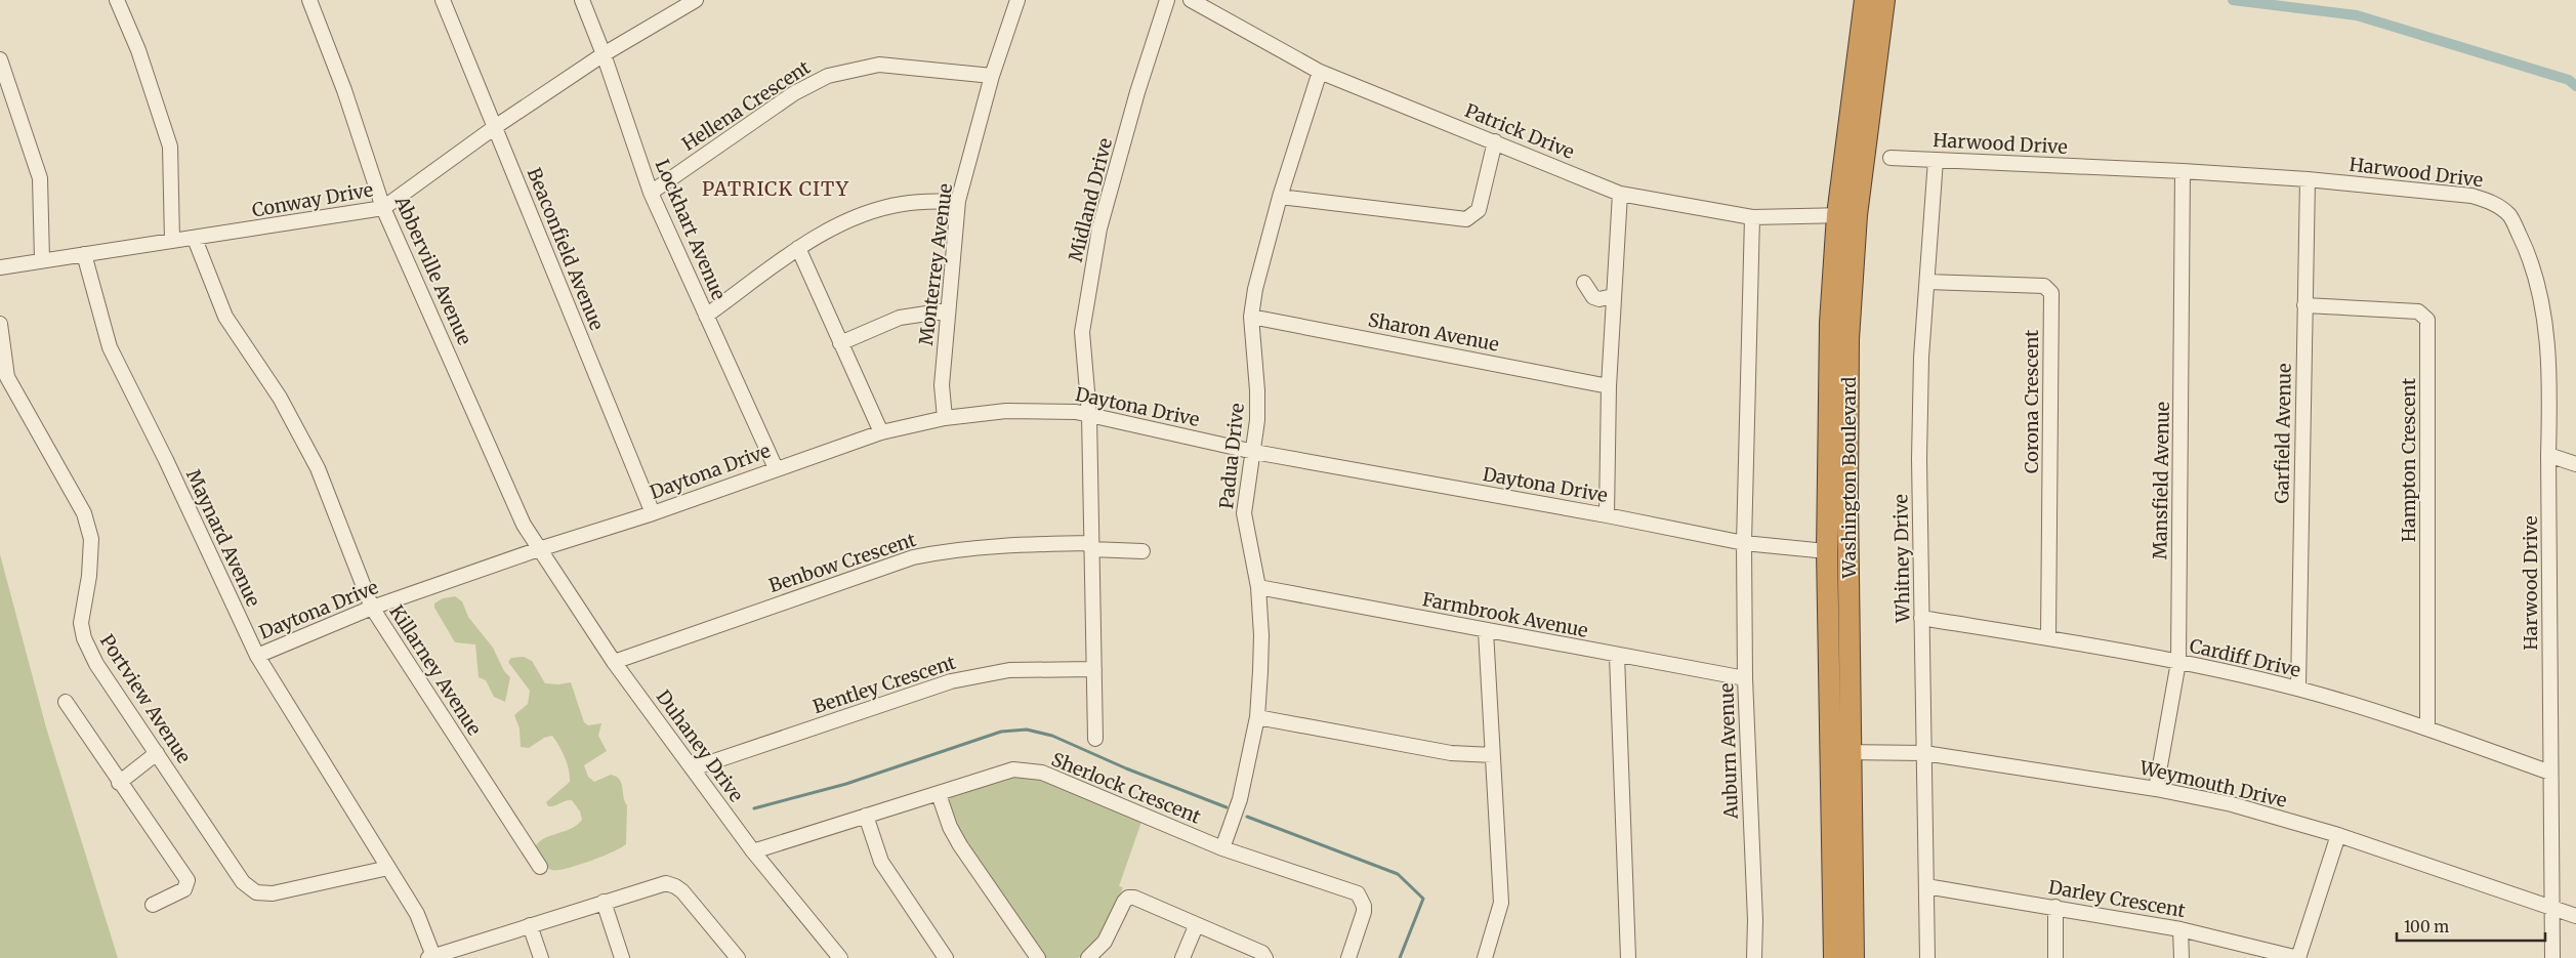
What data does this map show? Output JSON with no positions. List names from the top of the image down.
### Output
{
  "streets": {
    "highway": ["Washington Boulevard"],
    "street": [
      "Hellena Crescent",
      "Patrick Drive",
      "Harwood Drive",
      "Conway Drive",
      "Midland Drive",
      "Lockhart Avenue",
      "Beaconfield Avenue",
      "Monterrey Avenue",
      "Abberville Avenue",
      "Sharon Avenue",
      "Corona Crescent",
      "Daytona Drive",
      "Garfield Avenue",
      "Padua Drive",
      "Hampton Crescent",
      "Mansfield Avenue",
      "Maynard Avenue",
      "Whitney Drive",
      "Benbow Crescent",
      "Farmbrook Avenue",
      "Cardiff Drive",
      "Killarney Avenue",
      "Bentley Crescent",
      "Portview Avenue",
      "Duhaney Drive",
      "Auburn Avenue",
      "Weymouth Drive",
      "Sherlock Crescent",
      "Darley Crescent"
    ]
  },
  "crossings": [
    ["Hellena Crescent", "Lockhart Avenue"],
    ["Hellena Crescent", "Monterrey Avenue"],
    ["Patrick Drive", "Padua Drive"],
    ["Patrick Drive", "Washington Boulevard"],
    ["Patrick Drive", "Auburn Avenue"],
    ["Harwood Drive", "Garfield Avenue"],
    ["Harwood Drive", "Mansfield Avenue"],
    ["Harwood Drive", "Whitney Drive"],
    ["Harwood Drive", "Cardiff Drive"],
    ["Harwood Drive", "Weymouth Drive"],
    ["Conway Drive", "Lockhart Avenue"],
    ["Conway Drive", "Beaconfield Avenue"],
    ["Conway Drive", "Abberville Avenue"],
    ["Conway Drive", "Maynard Avenue"],
    ["Conway Drive", "Killarney Avenue"],
    ["Midland Drive", "Daytona Drive"],
    ["Midland Drive", "Benbow Crescent"],
    ["Midland Drive", "Bentley Crescent"],
    ["Lockhart Avenue", "Daytona Drive"],
    ["Beaconfield Avenue", "Daytona Drive"],
    ["Monterrey Avenue", "Daytona Drive"],
    ["Abberville Avenue", "Daytona Drive"],
    ["Abberville Avenue", "Duhaney Drive"],
    ["Sharon Avenue", "Padua Drive"],
    ["Corona Crescent", "Whitney Drive"],
    ["Corona Crescent", "Cardiff Drive"],
    ["Daytona Drive", "Padua Drive"],
    ["Daytona Drive", "Washington Boulevard"],
    ["Daytona Drive", "Maynard Avenue"],
    ["Daytona Drive", "Killarney Avenue"],
    ["Daytona Drive", "Duhaney Drive"],
    ["Daytona Drive", "Auburn Avenue"],
    ["Garfield Avenue", "Hampton Crescent"],
    ["Garfield Avenue", "Cardiff Drive"],
    ["Padua Drive", "Farmbrook Avenue"],
    ["Padua Drive", "Sherlock Crescent"],
    ["Hampton Crescent", "Cardiff Drive"],
    ["Washington Boulevard", "Weymouth Drive"],
    ["Mansfield Avenue", "Cardiff Drive"],
    ["Mansfield Avenue", "Weymouth Drive"],
    ["Maynard Avenue", "Portview Avenue"],
    ["Whitney Drive", "Cardiff Drive"],
    ["Whitney Drive", "Weymouth Drive"],
    ["Whitney Drive", "Darley Crescent"],
    ["Benbow Crescent", "Duhaney Drive"],
    ["Farmbrook Avenue", "Auburn Avenue"],
    ["Bentley Crescent", "Duhaney Drive"],
    ["Duhaney Drive", "Sherlock Crescent"]
  ],
  "districts": ["PATRICK CITY"],
  "scale_bar": "100 m"
}
